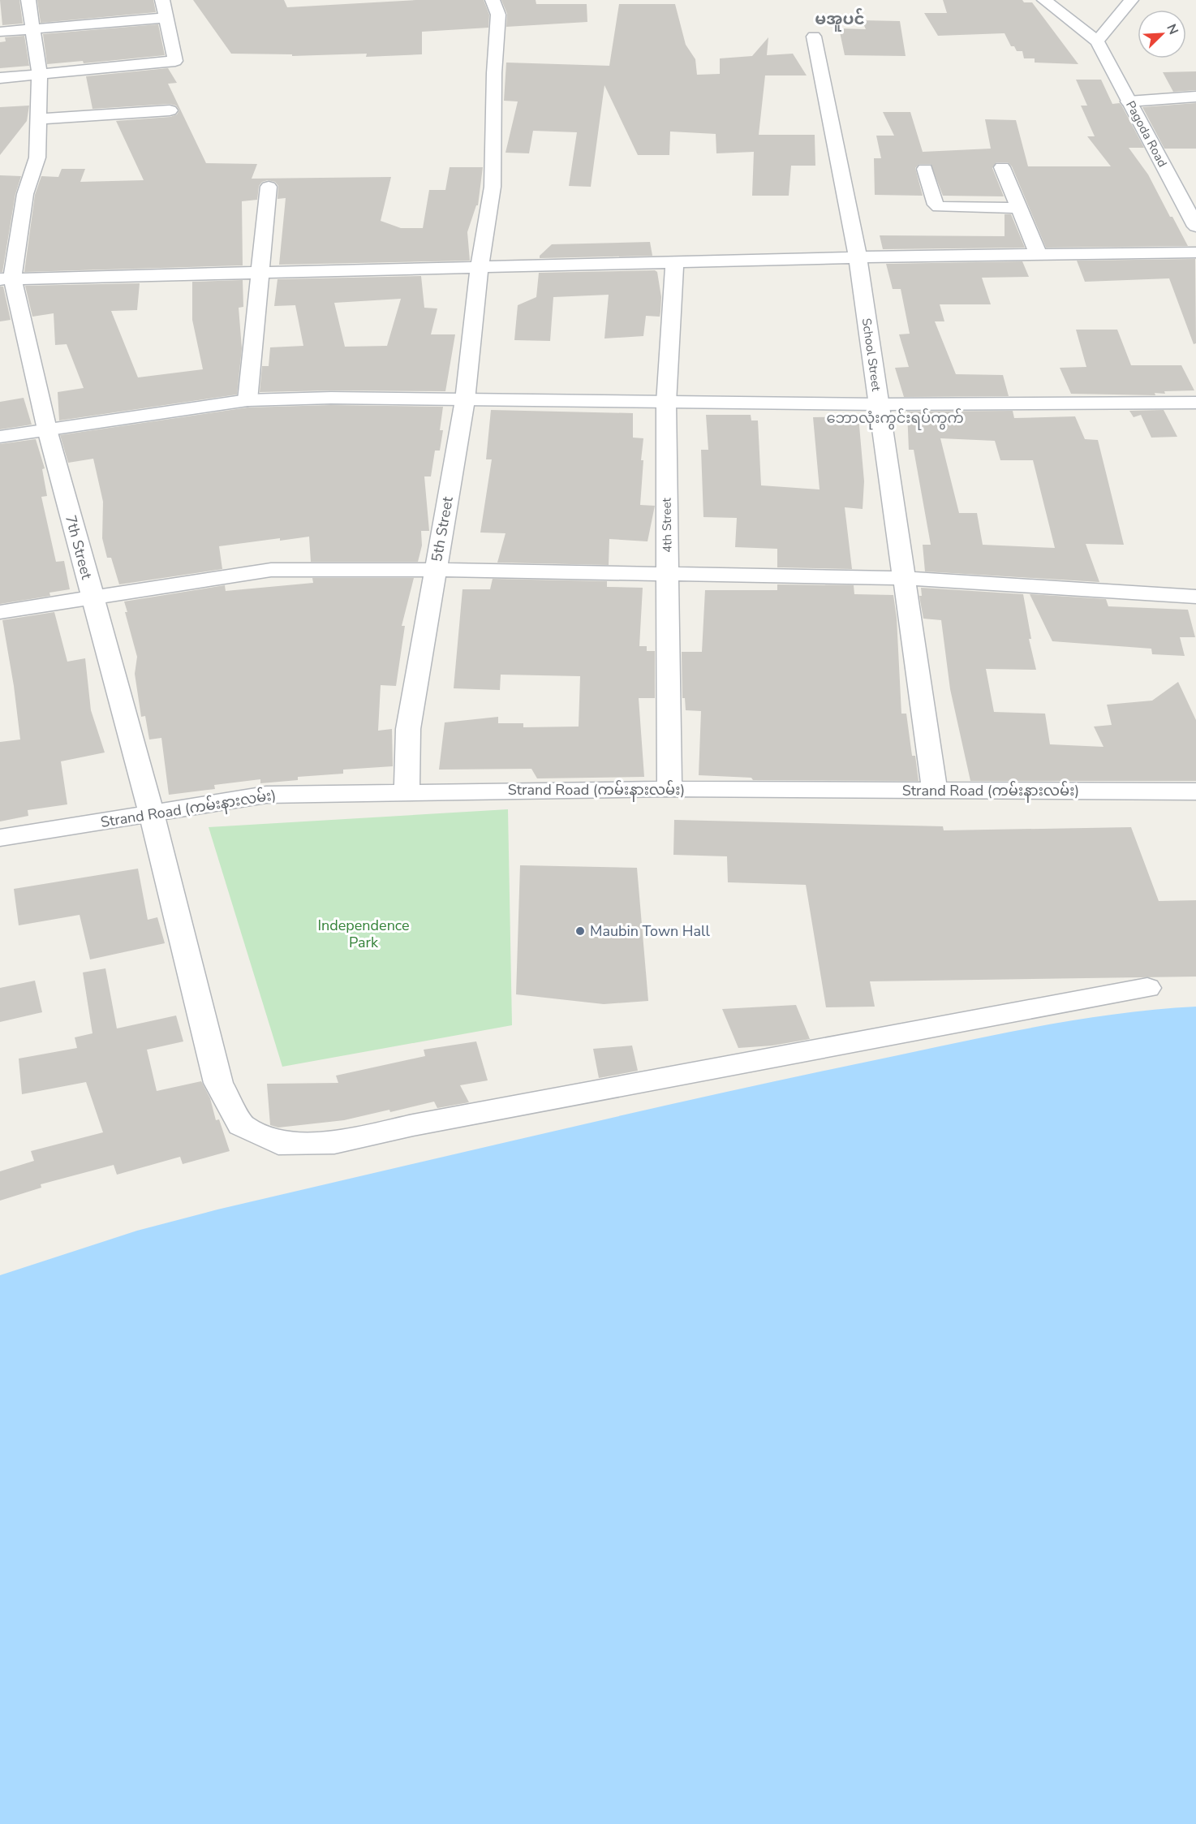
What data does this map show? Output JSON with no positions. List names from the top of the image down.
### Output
{
  "streets": {
    "street": [
      "Pagoda Road",
      "School Street",
      "4th Street",
      "5th Street",
      "7th Street",
      "Strand Road (ကမ်းနားလမ်း)"
    ]
  },
  "crossings": [
    ["School Street", "Strand Road (ကမ်းနားလမ်း)"],
    ["4th Street", "Strand Road (ကမ်းနားလမ်း)"],
    ["5th Street", "Strand Road (ကမ်းနားလမ်း)"],
    ["7th Street", "Strand Road (ကမ်းနားလမ်း)"]
  ],
  "districts": ["မအူပင်", "ဘောလုံးကွင်းရပ်ကွက်"],
  "parks": ["Independence Park"],
  "places": ["Maubin Town Hall"],
  "north": "top right"
}
